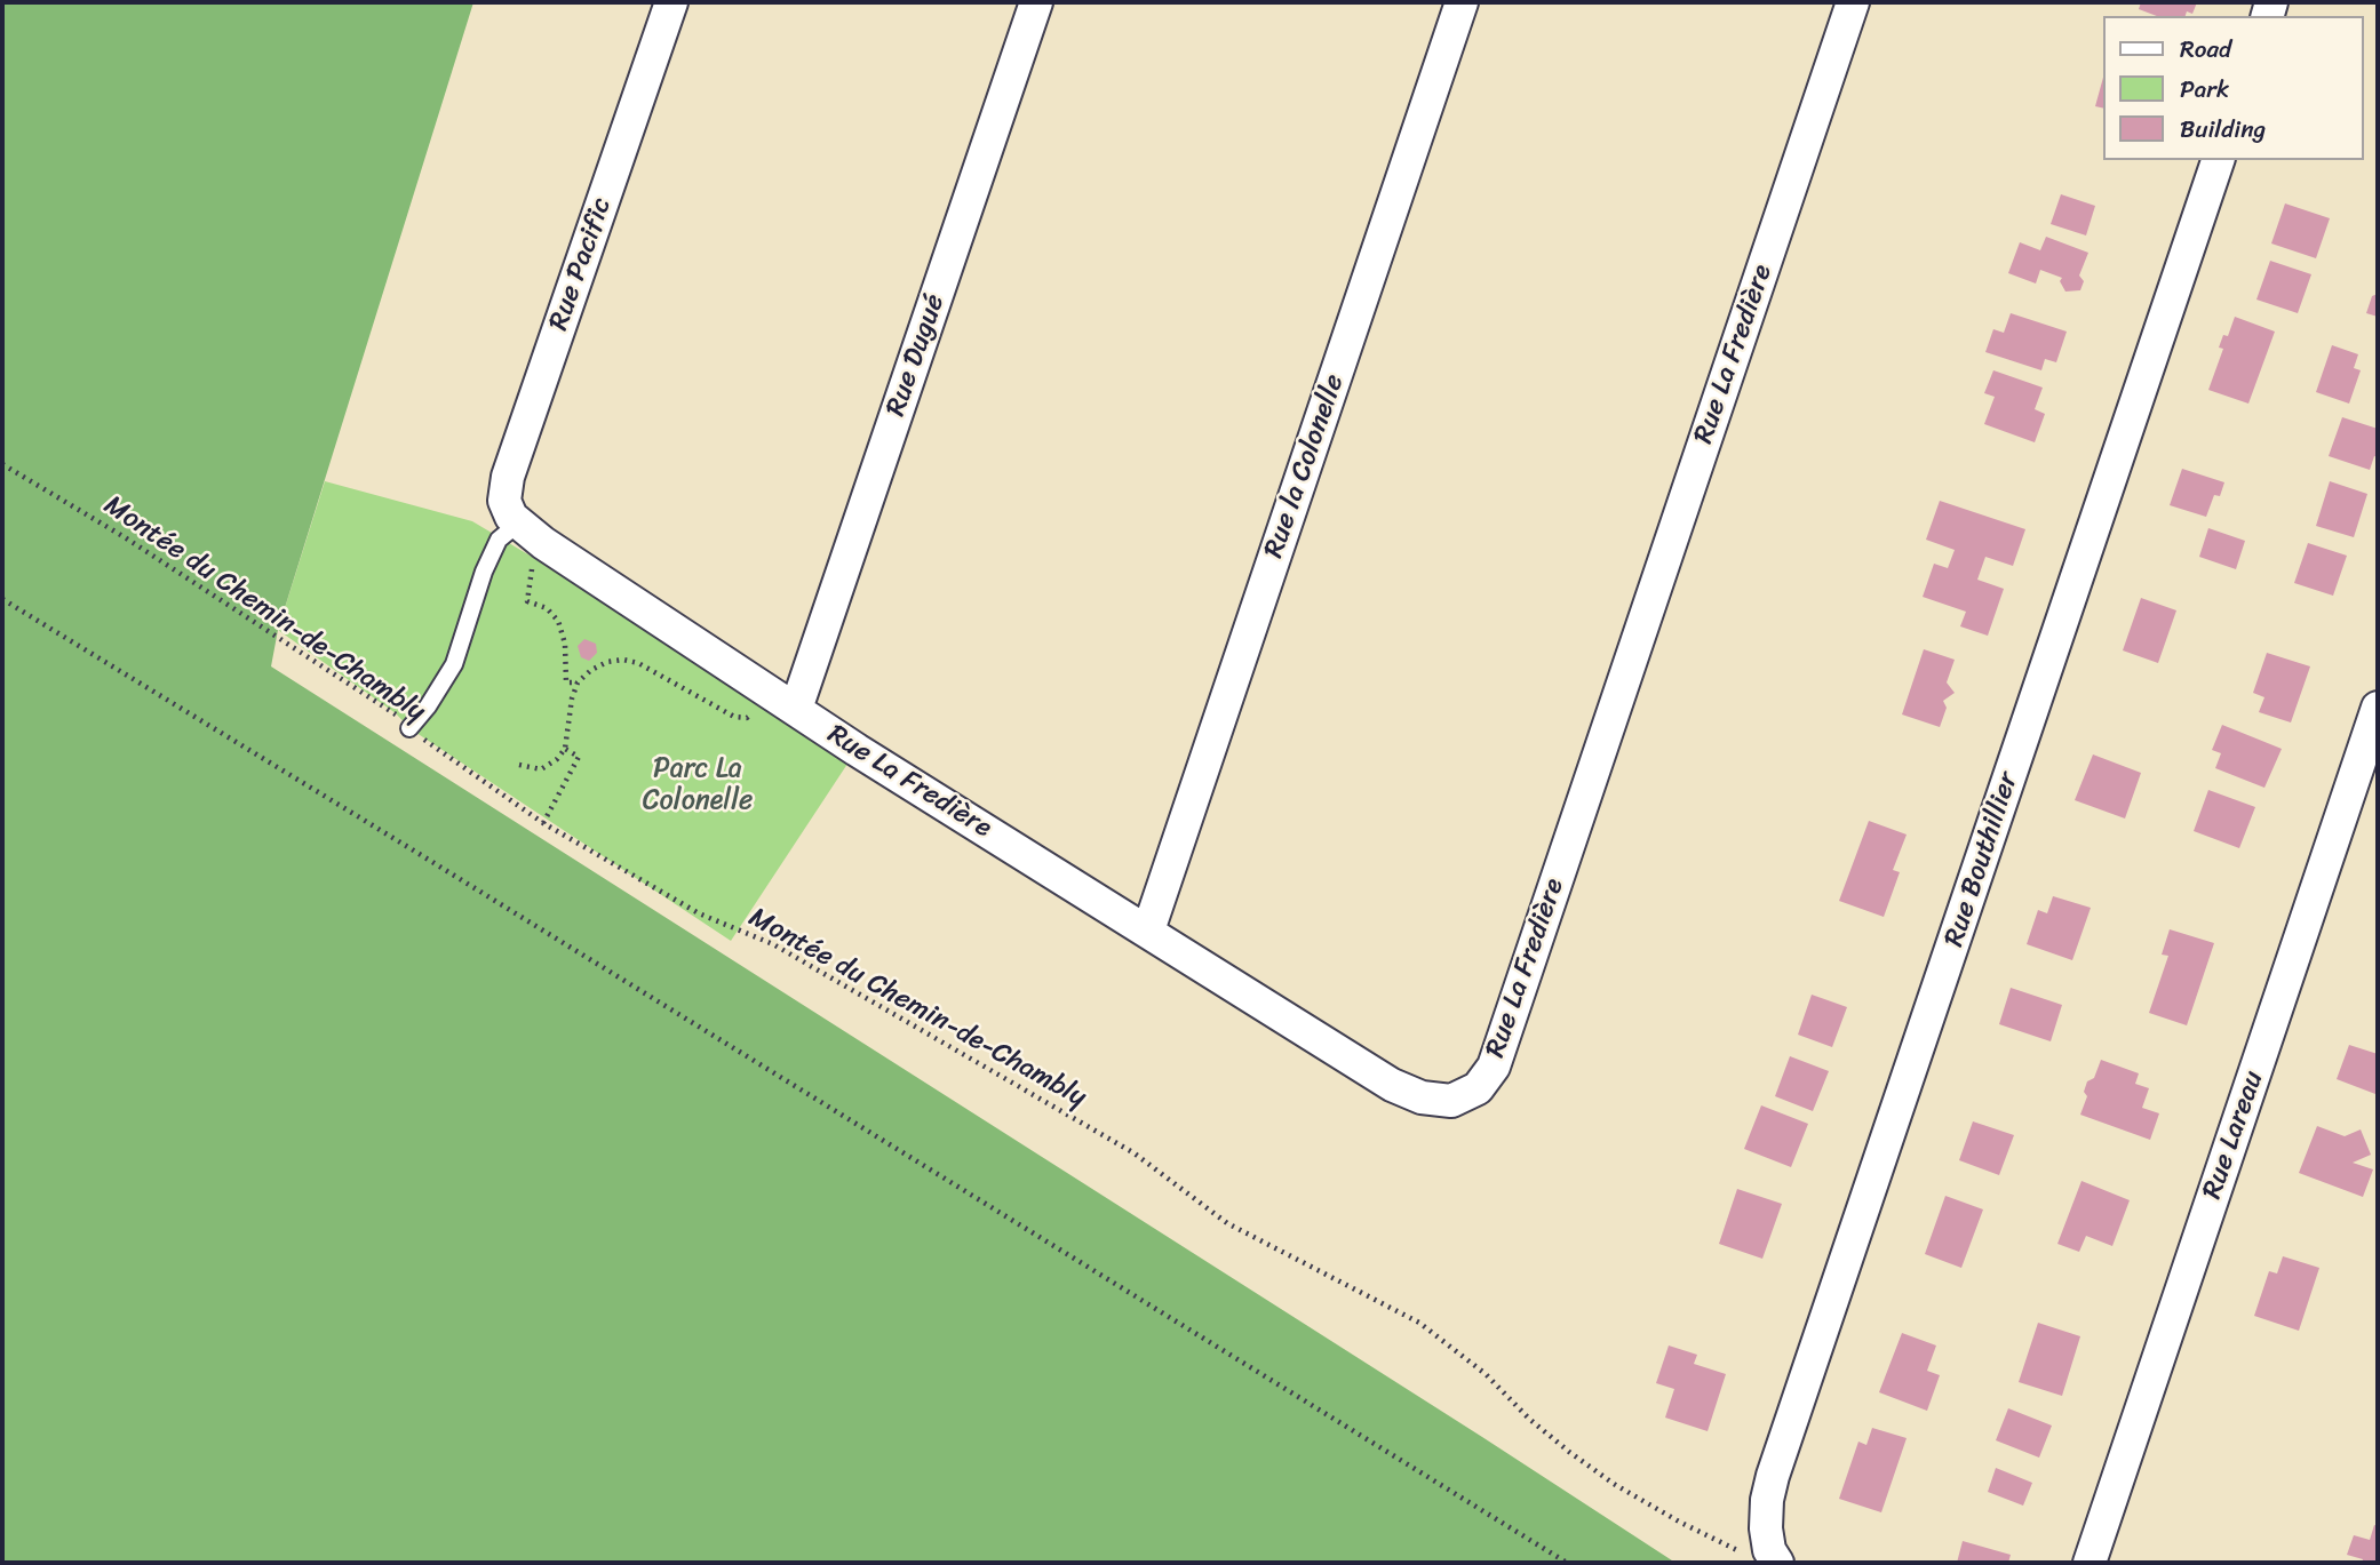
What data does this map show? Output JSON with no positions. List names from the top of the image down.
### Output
{
  "streets": {
    "street": [
      "Rue Pacific",
      "Rue La Fredière",
      "Rue Dugué",
      "Rue la Colonelle",
      "Rue Bouthillier",
      "Rue Lareau"
    ],
    "path": ["Montée du Chemin-de-Chambly"]
  },
  "crossings": [
    ["Rue Pacific", "Rue La Fredière"],
    ["Rue La Fredière", "Rue Dugué"],
    ["Rue La Fredière", "Rue la Colonelle"],
    ["Montée du Chemin-de-Chambly", "Rue Bouthillier"]
  ],
  "parks": ["Parc La Colonelle"],
  "legend": ["Road", "Park", "Building"]
}
